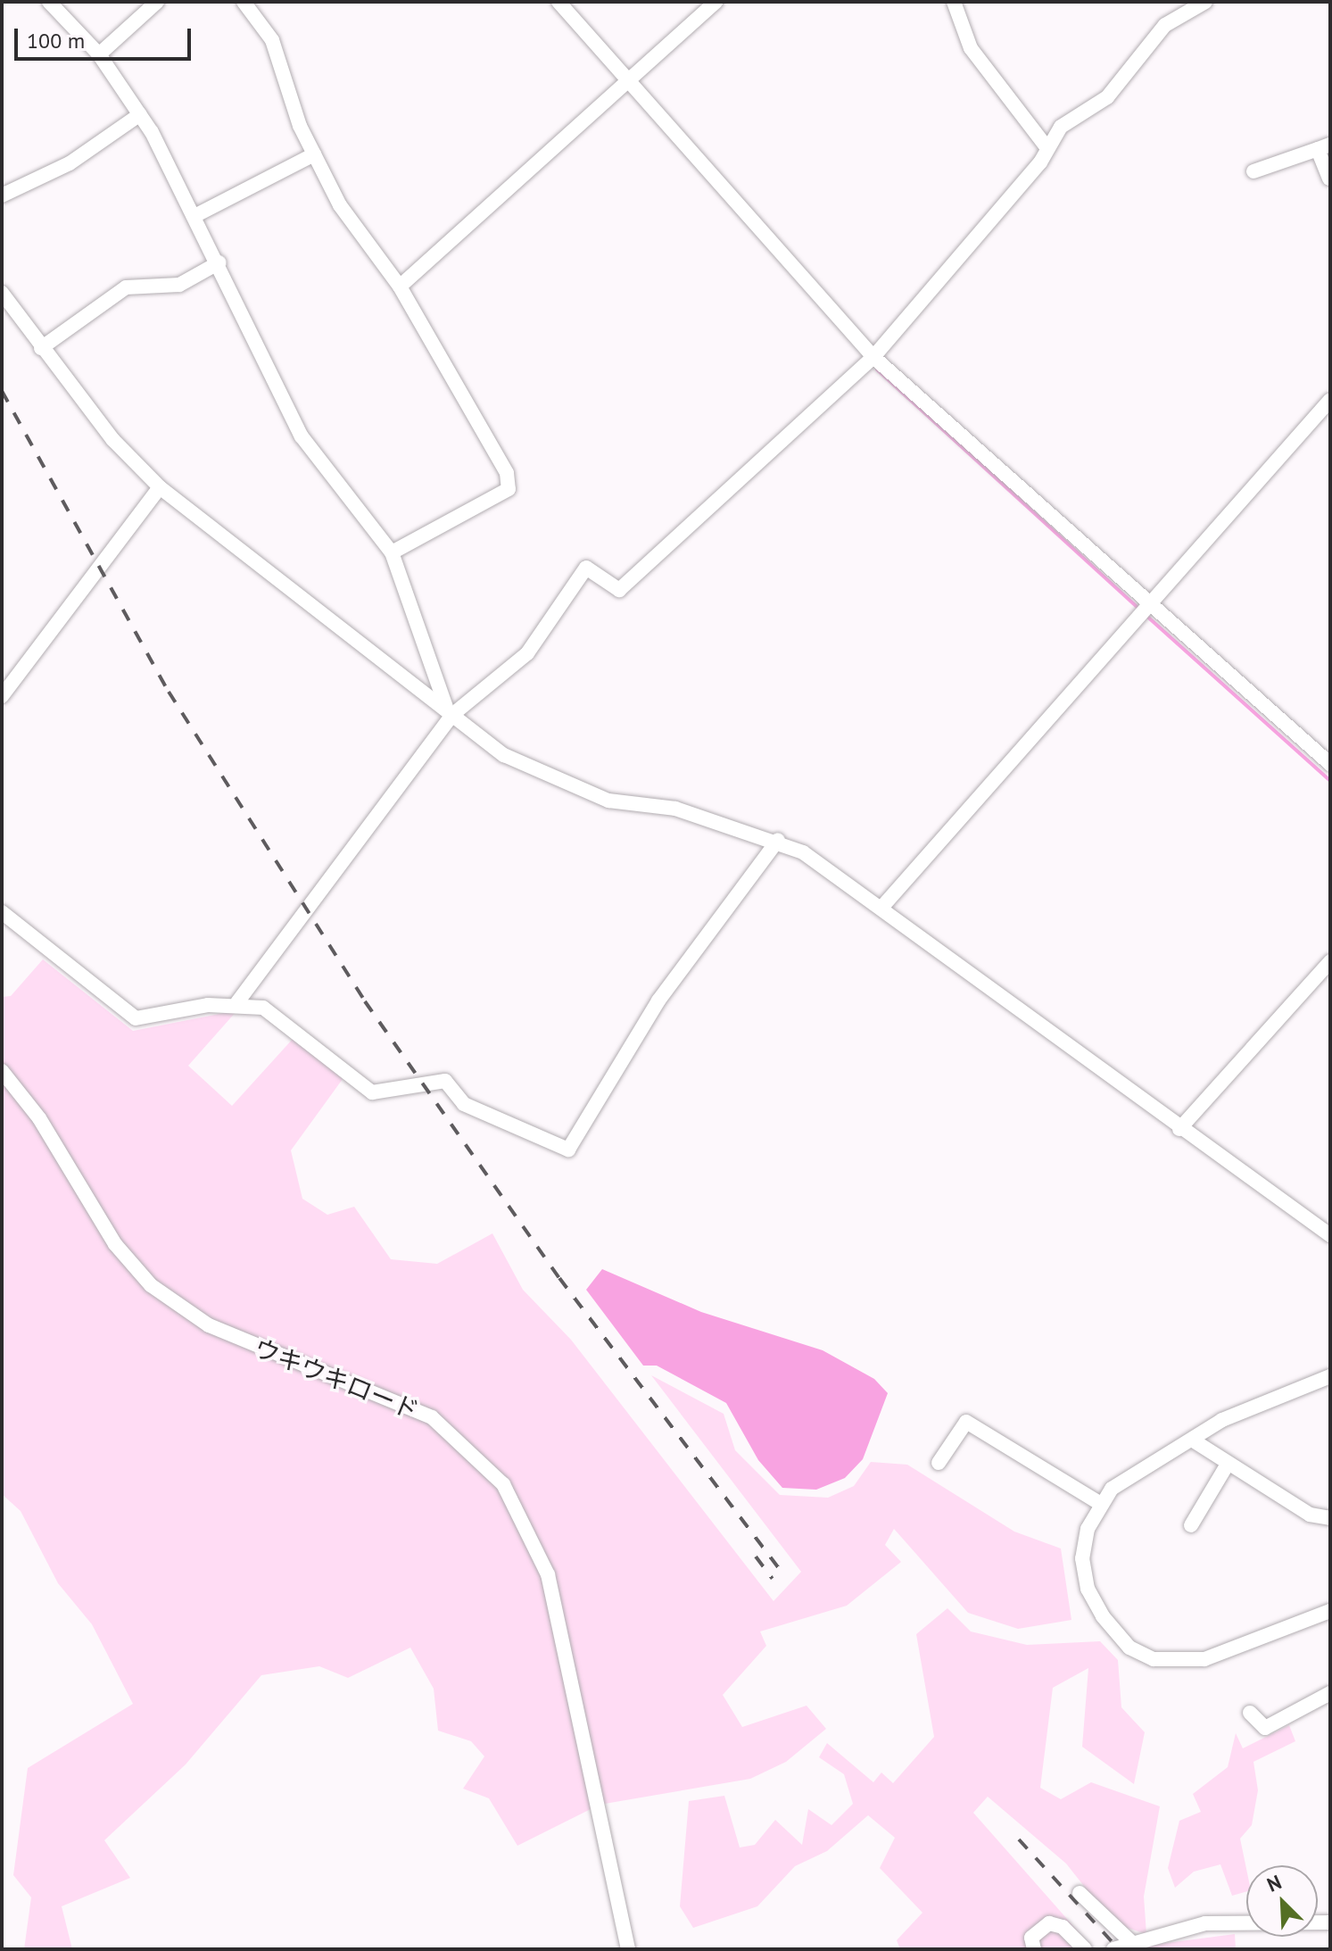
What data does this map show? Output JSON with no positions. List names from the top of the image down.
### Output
{
  "streets": {
    "street": ["ウキウキロード"]
  },
  "scale_bar": "100 m",
  "north": "top left"
}
